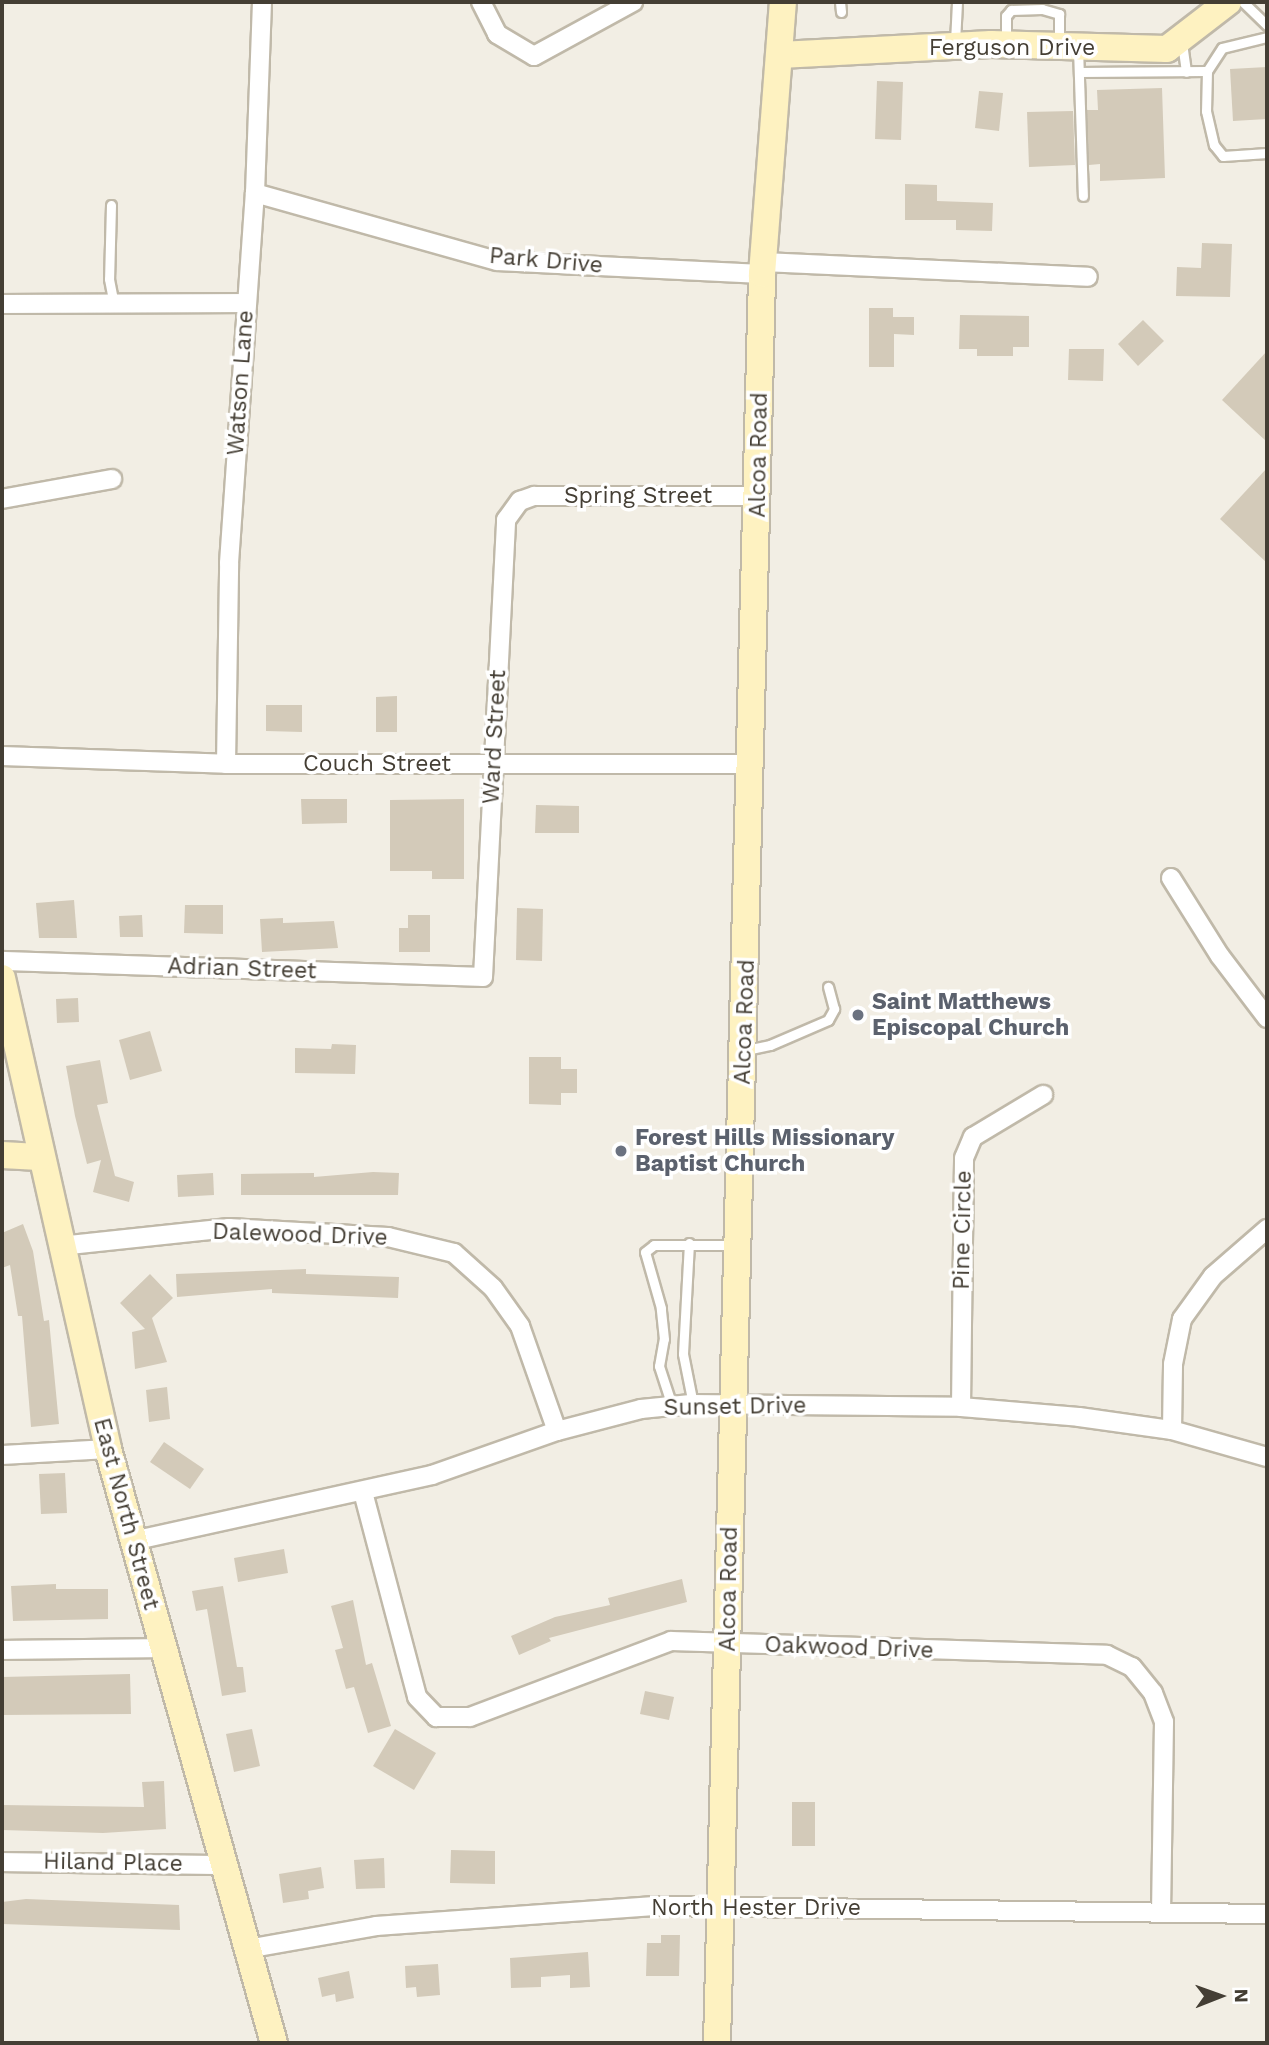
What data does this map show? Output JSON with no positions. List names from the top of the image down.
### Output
{
  "streets": {
    "main road": ["Ferguson Drive", "Alcoa Road", "East North Street"],
    "street": [
      "Park Drive",
      "Watson Lane",
      "Spring Street",
      "Ward Street",
      "Couch Street",
      "Adrian Street",
      "Pine Circle",
      "Dalewood Drive",
      "Sunset Drive",
      "Oakwood Drive",
      "Hiland Place",
      "North Hester Drive"
    ]
  },
  "crossings": [
    ["Ferguson Drive", "Alcoa Road"],
    ["Park Drive", "Watson Lane"],
    ["Park Drive", "Alcoa Road"],
    ["Watson Lane", "Couch Street"],
    ["Alcoa Road", "Spring Street"],
    ["Alcoa Road", "Couch Street"],
    ["Alcoa Road", "Sunset Drive"],
    ["Alcoa Road", "Oakwood Drive"],
    ["Alcoa Road", "North Hester Drive"],
    ["Spring Street", "Ward Street"],
    ["Ward Street", "Couch Street"],
    ["Ward Street", "Adrian Street"],
    ["Pine Circle", "Sunset Drive"],
    ["Dalewood Drive", "Sunset Drive"],
    ["Dalewood Drive", "East North Street"],
    ["Sunset Drive", "East North Street"],
    ["Sunset Drive", "Oakwood Drive"],
    ["East North Street", "Hiland Place"],
    ["East North Street", "North Hester Drive"],
    ["Oakwood Drive", "North Hester Drive"]
  ],
  "places": ["Saint Matthews Episcopal Church", "Forest Hills Missionary Baptist Church"],
  "north": "right"
}
